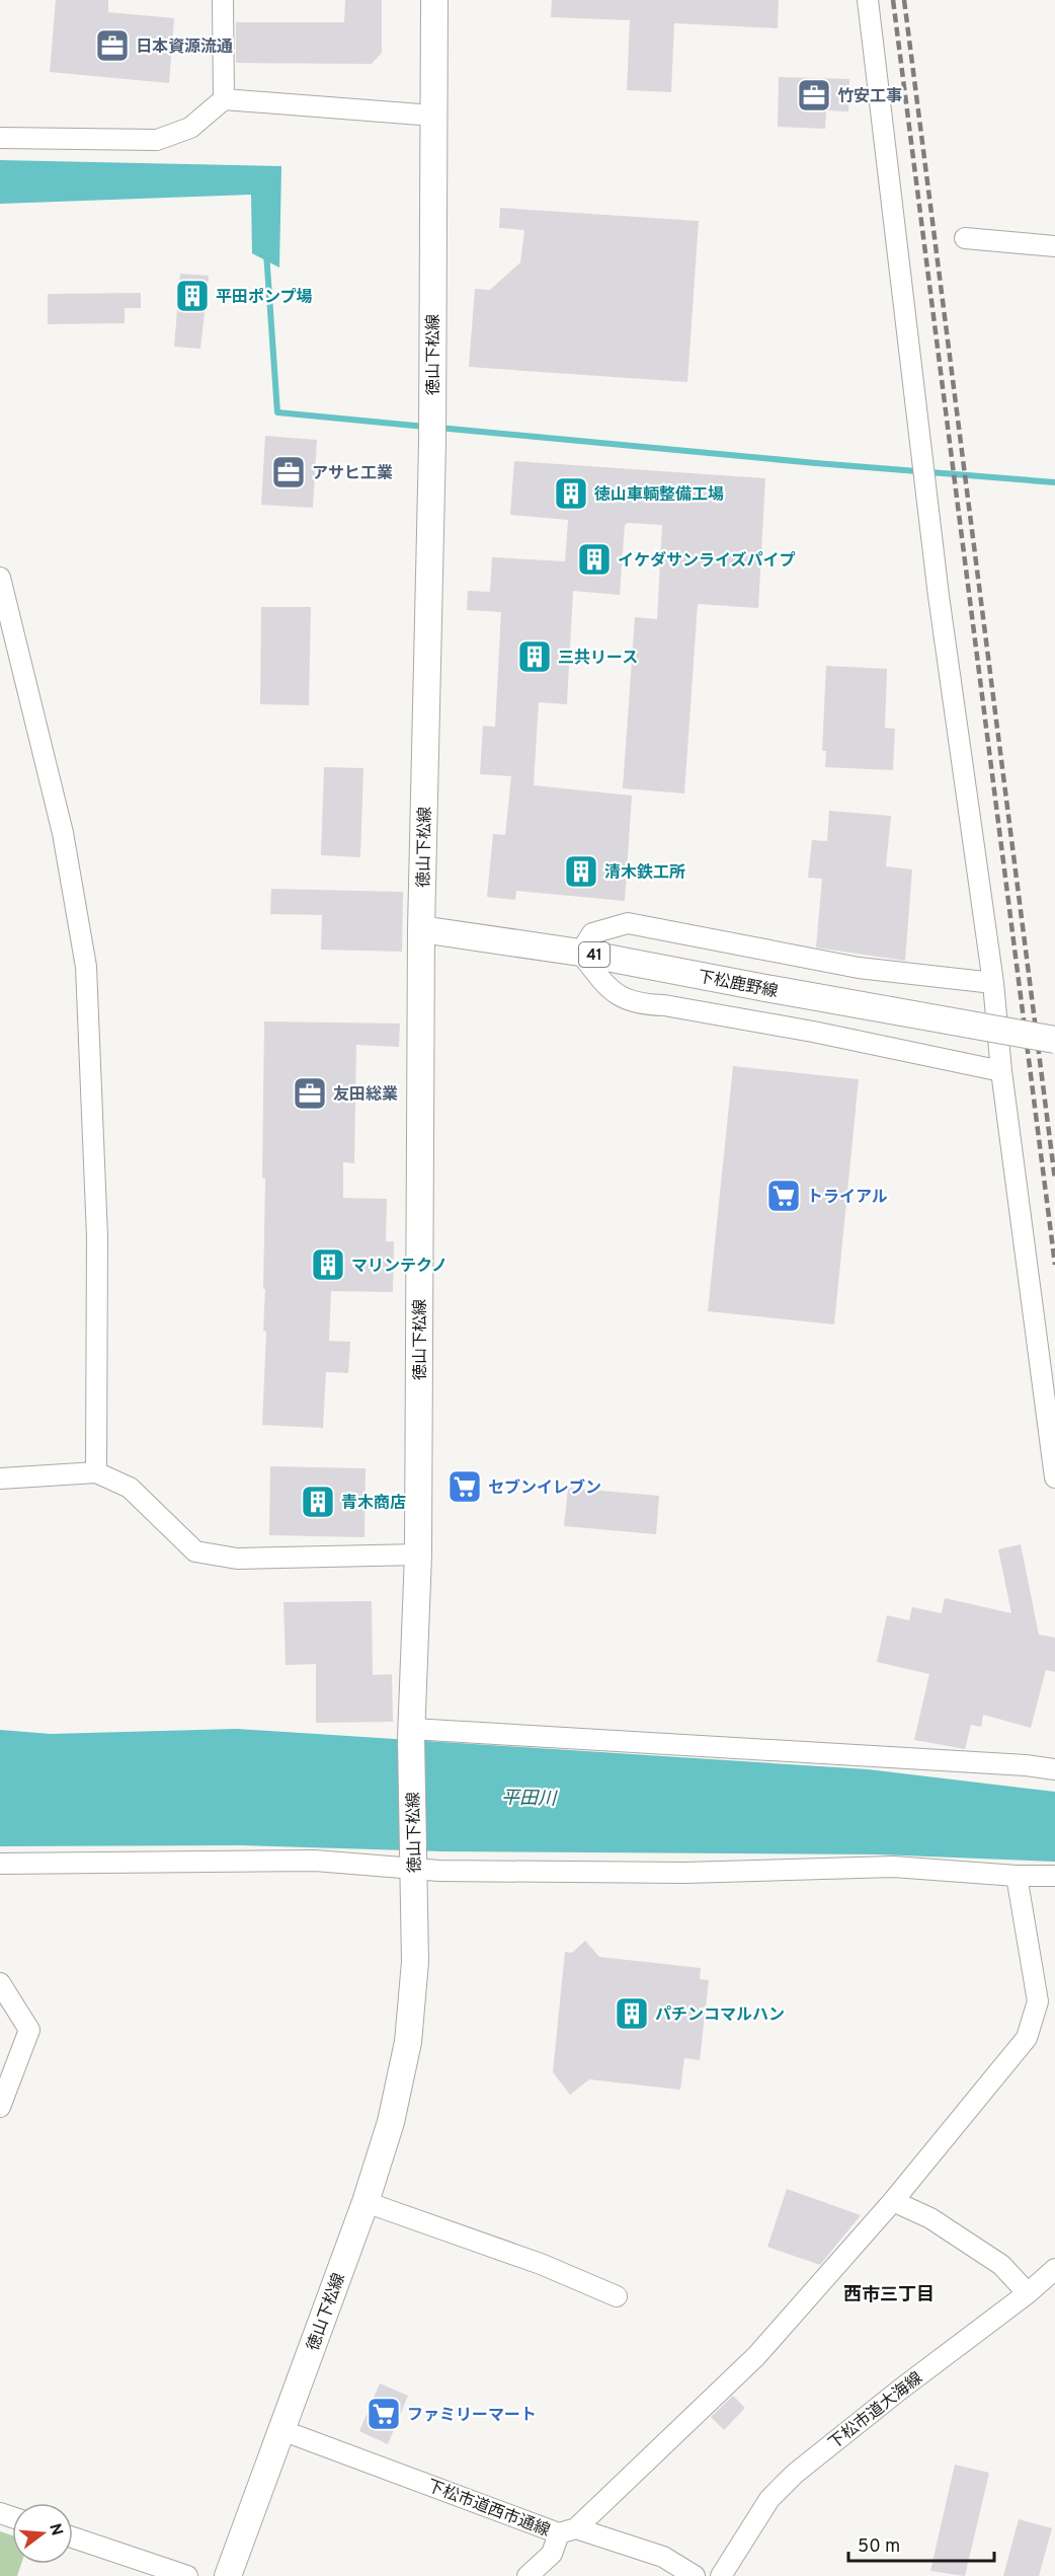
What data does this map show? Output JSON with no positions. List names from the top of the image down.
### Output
{
  "streets": {
    "main road": ["徳山下松線", "41", "下松鹿野線"],
    "street": ["下松市道大海線", "下松市道西市通線"]
  },
  "crossings": [
    ["徳山下松線", "下松鹿野線"],
    ["徳山下松線", "下松市道西市通線"]
  ],
  "districts": ["西市三丁目"],
  "water": ["平田川"],
  "places": {
    "office": [
      "日本資源流通",
      "竹安工事",
      "アサヒ工業",
      "友田総業"
    ],
    "building": [
      "平田ポンプ場",
      "徳山車輌整備工場",
      "イケダサンライズパイプ",
      "三共リース",
      "清木鉄工所",
      "マリンテクノ",
      "青木商店",
      "パチンコマルハン"
    ],
    "supermarket": ["トライアル", "セブンイレブン", "ファミリーマート"]
  },
  "scale_bar": "50 m",
  "north": "right"
}
